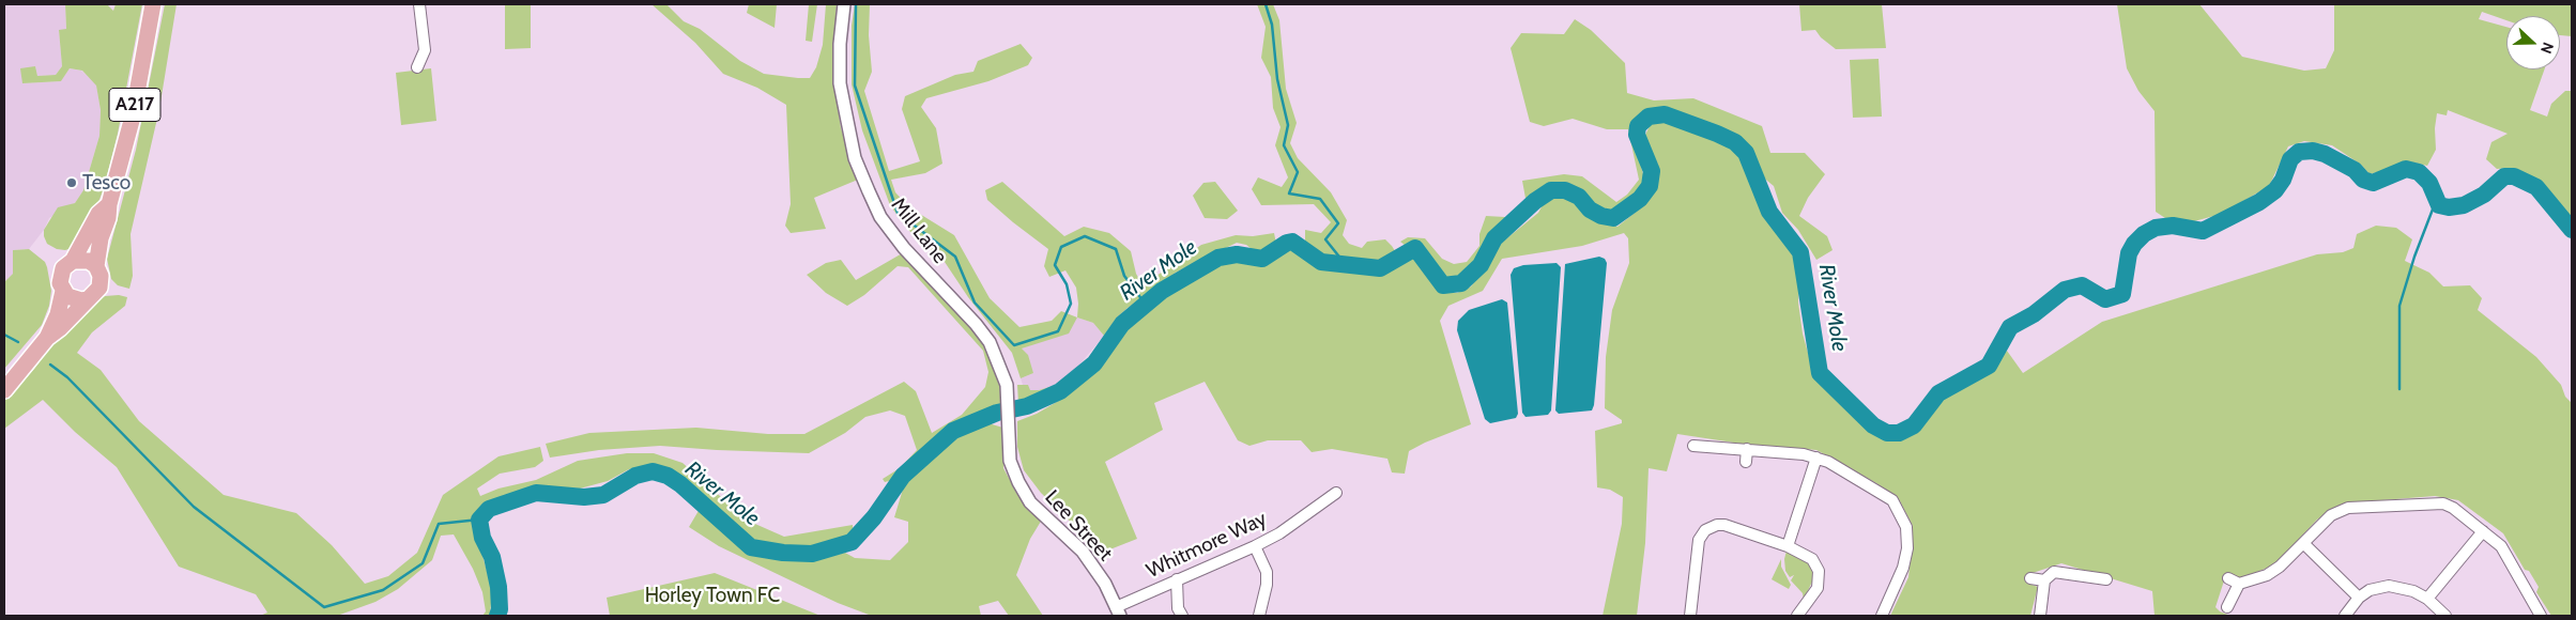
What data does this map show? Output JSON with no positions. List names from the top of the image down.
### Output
{
  "streets": {
    "main road": ["A217"],
    "street": ["Mill Lane", "Lee Street", "Whitmore Way"]
  },
  "crossings": [
    ["Mill Lane", "Lee Street"],
    ["Lee Street", "Whitmore Way"]
  ],
  "water": ["River Mole"],
  "parks": ["Horley Town FC"],
  "places": ["Tesco"],
  "north": "right"
}
